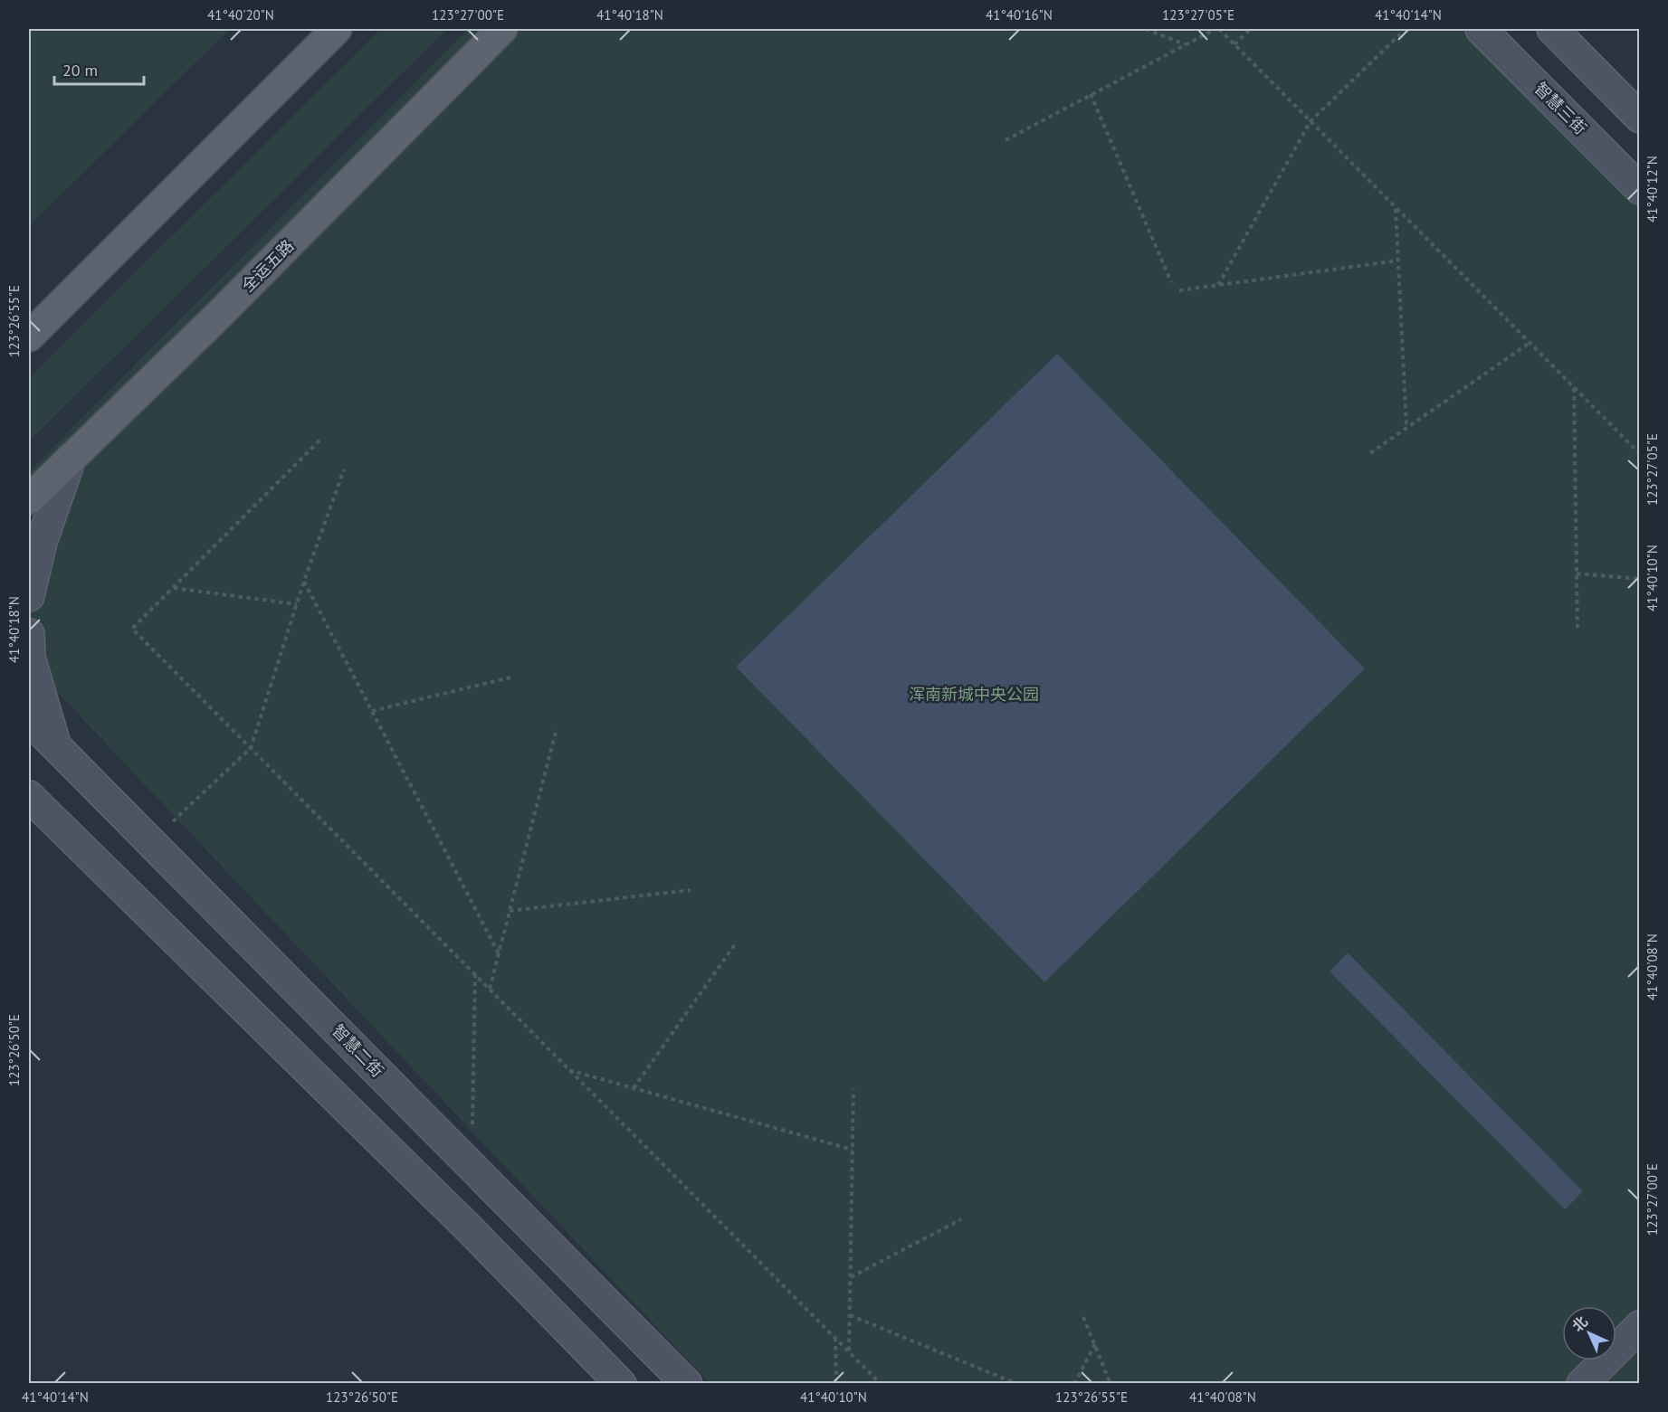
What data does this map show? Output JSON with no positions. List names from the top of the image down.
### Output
{
  "streets": {
    "main road": ["智慧三街", "全运五路", "智慧二街"]
  },
  "parks": ["浑南新城中央公园"],
  "scale_bar": "20 m",
  "north": "top left",
  "coordinates": [
    "41°40'20\"N",
    "123°27'00\"E",
    "41°40'18\"N",
    "41°40'16\"N",
    "123°27'05\"E",
    "41°40'14\"N",
    "41°40'12\"N",
    "123°26'55\"E",
    "41°40'10\"N",
    "41°40'08\"N",
    "123°26'50\"E"
  ]
}
